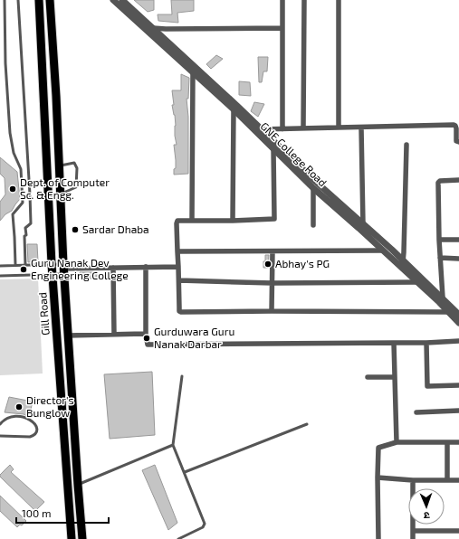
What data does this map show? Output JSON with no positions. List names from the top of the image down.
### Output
{
  "streets": {
    "main road": ["Gill Road"],
    "street": ["GNE College Road"]
  },
  "places": [
    "Dept. of Computer Sc. & Engg.",
    "Sardar Dhaba",
    "Abhay's PG",
    "Guru Nanak Dev Engineering College",
    "Gurduwara Guru Nanak Darbar",
    "Director's Bunglow"
  ],
  "scale_bar": "100 m",
  "north": "bottom"
}
